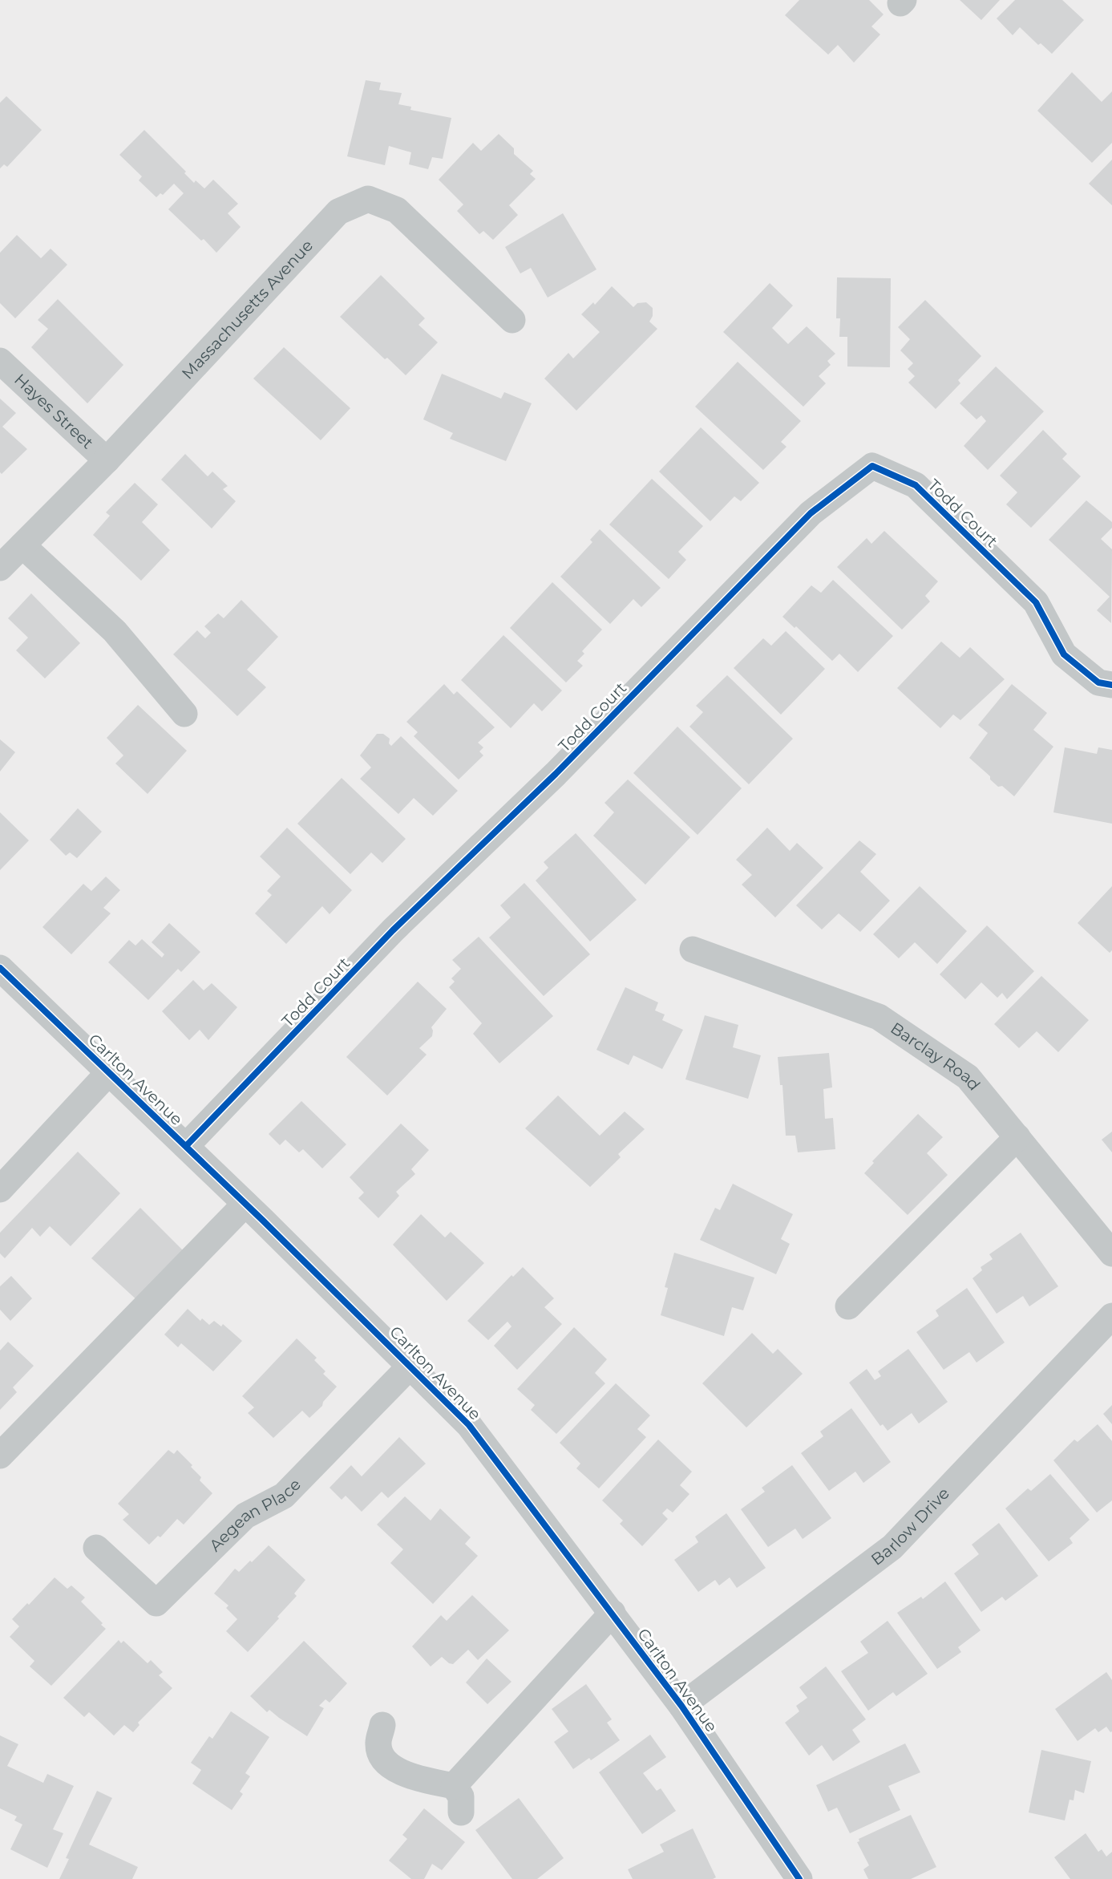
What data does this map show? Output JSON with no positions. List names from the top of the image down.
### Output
{
  "streets": {
    "street": [
      "Massachusetts Avenue",
      "Hayes Street",
      "Todd Court",
      "Barclay Road",
      "Carlton Avenue",
      "Aegean Place",
      "Barlow Drive"
    ]
  },
  "crossings": [
    ["Massachusetts Avenue", "Hayes Street"],
    ["Todd Court", "Carlton Avenue"],
    ["Carlton Avenue", "Aegean Place"],
    ["Carlton Avenue", "Barlow Drive"]
  ]
}
